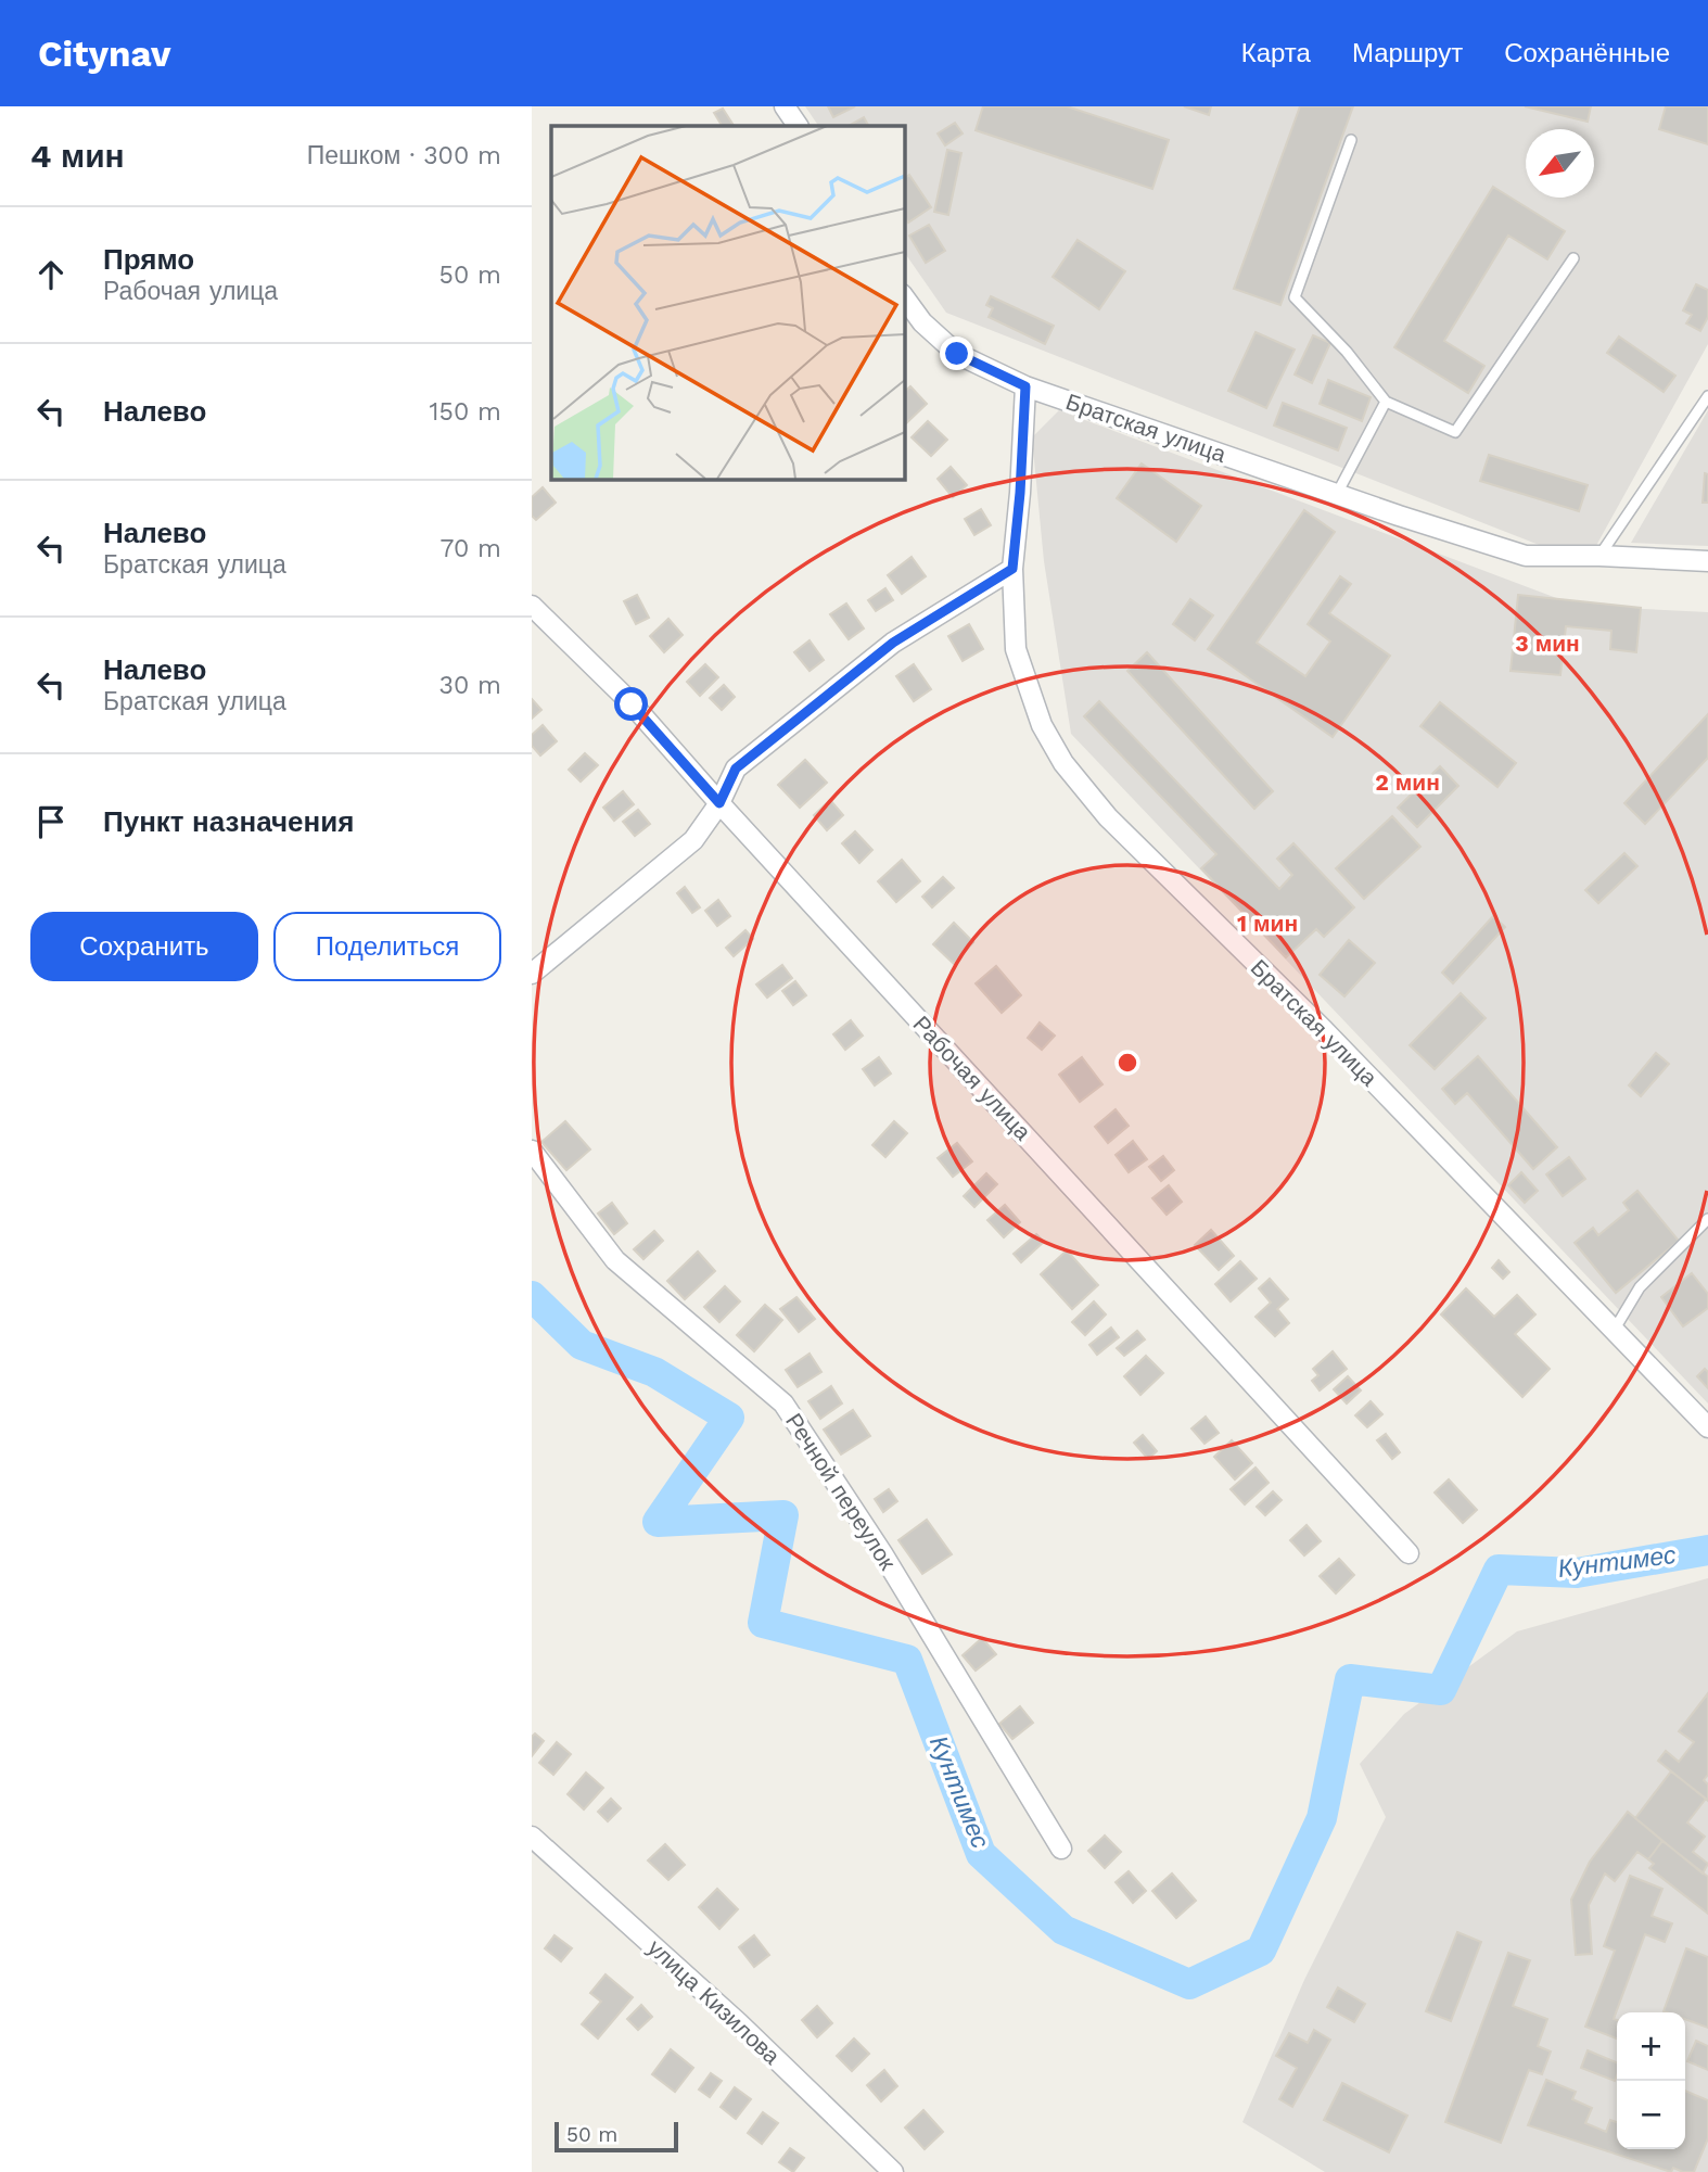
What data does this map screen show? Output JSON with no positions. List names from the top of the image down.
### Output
{
  "streets": {
    "street": [
      "Братская улица",
      "Рабочая улица",
      "Речной переулок",
      "улица Кизилова"
    ]
  },
  "water": ["Кунтимес"],
  "scale_bar": "50 m",
  "north": "bottom left",
  "page": {
    "header": "Citynav",
    "nav": ["Карта", "Маршрут", "Сохранённые"],
    "heading": ["4 мин", "Пешком · 300 m"],
    "list": [
      ["Прямо", "Рабочая улица", "50 m"],
      ["Налево", "150 m"],
      ["Налево", "Братская улица", "70 m"],
      ["Налево", "Братская улица", "30 m"],
      "Пункт назначения"
    ],
    "buttons": ["Сохранить", "Поделиться"],
    "map_buttons": ["+", "−"],
    "scale": "50 m"
  },
  "rings": ["3 мин", "2 мин", "1 мин"]
}
